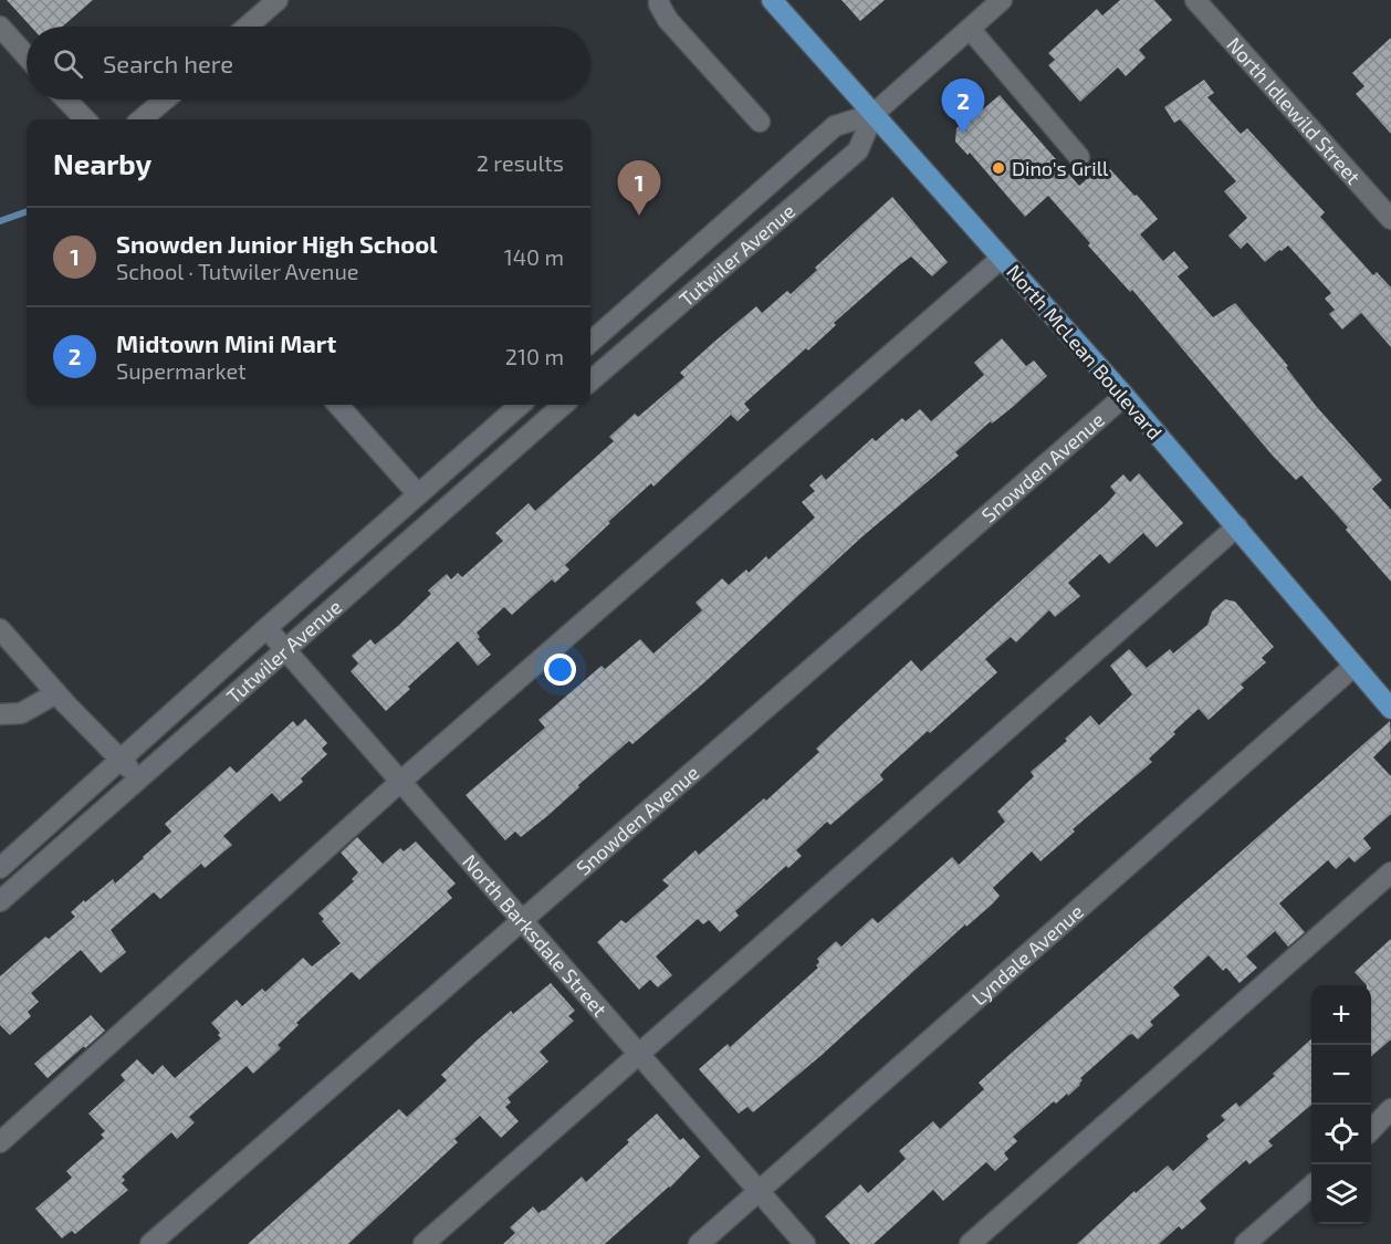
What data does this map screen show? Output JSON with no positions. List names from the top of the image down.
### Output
{
  "streets": {
    "main road": ["North McLean Boulevard"],
    "street": [
      "North Idlewild Street",
      "Tutwiler Avenue",
      "Snowden Avenue",
      "North Barksdale Street",
      "Lyndale Avenue"
    ]
  },
  "crossings": [
    ["Tutwiler Avenue", "North McLean Boulevard"],
    ["Tutwiler Avenue", "North Barksdale Street"],
    ["North McLean Boulevard", "Snowden Avenue"],
    ["North McLean Boulevard", "Lyndale Avenue"],
    ["Snowden Avenue", "North Barksdale Street"],
    ["North Barksdale Street", "Lyndale Avenue"]
  ],
  "places": ["Dino's Grill"],
  "page": {
    "search": "Search here",
    "pins": ["2", "1"],
    "heading": ["Nearby", "2 results"],
    "list": [
      {
        "mark": "1",
        "name": "Snowden Junior High School",
        "note": "School · Tutwiler Avenue",
        "value": "140 m"
      },
      {
        "mark": "2",
        "name": "Midtown Mini Mart",
        "note": "Supermarket",
        "value": "210 m"
      }
    ],
    "map_buttons": ["+", "−"]
  }
}
